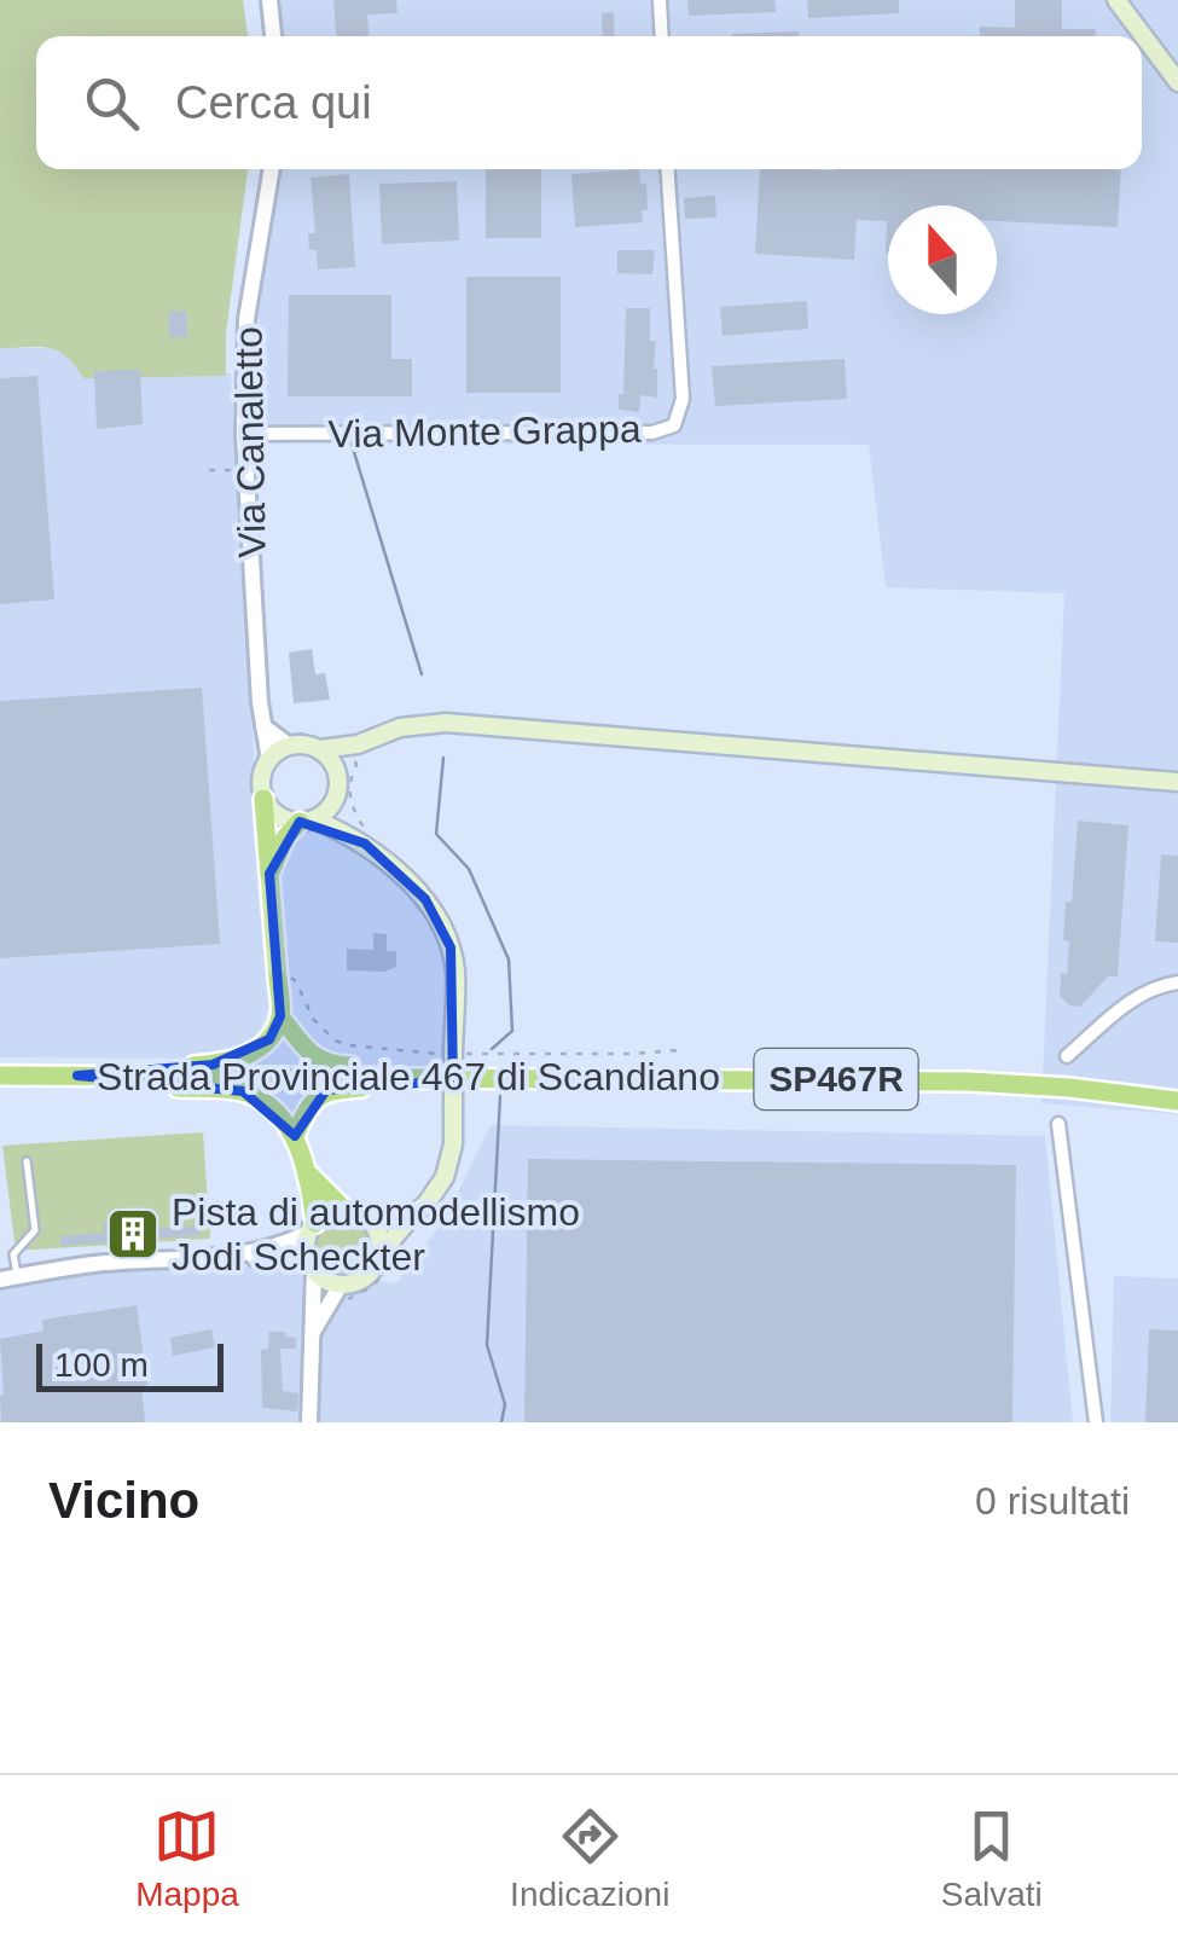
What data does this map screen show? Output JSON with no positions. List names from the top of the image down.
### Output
{
  "streets": {
    "highway": ["Strada Provinciale 467 di Scandiano", "SP467R"],
    "street": ["Via Monte Grappa", "Via Canaletto"]
  },
  "crossings": [
    ["Via Monte Grappa", "Via Canaletto"]
  ],
  "places": {
    "building": ["Pista di automodellismo Jodi Scheckter"]
  },
  "scale_bar": "100 m",
  "north": "top",
  "page": {
    "search": "Cerca qui",
    "scale": "100 m",
    "heading": ["Vicino", "0 risultati"],
    "nav": ["Mappa", "Indicazioni", "Salvati"]
  }
}
